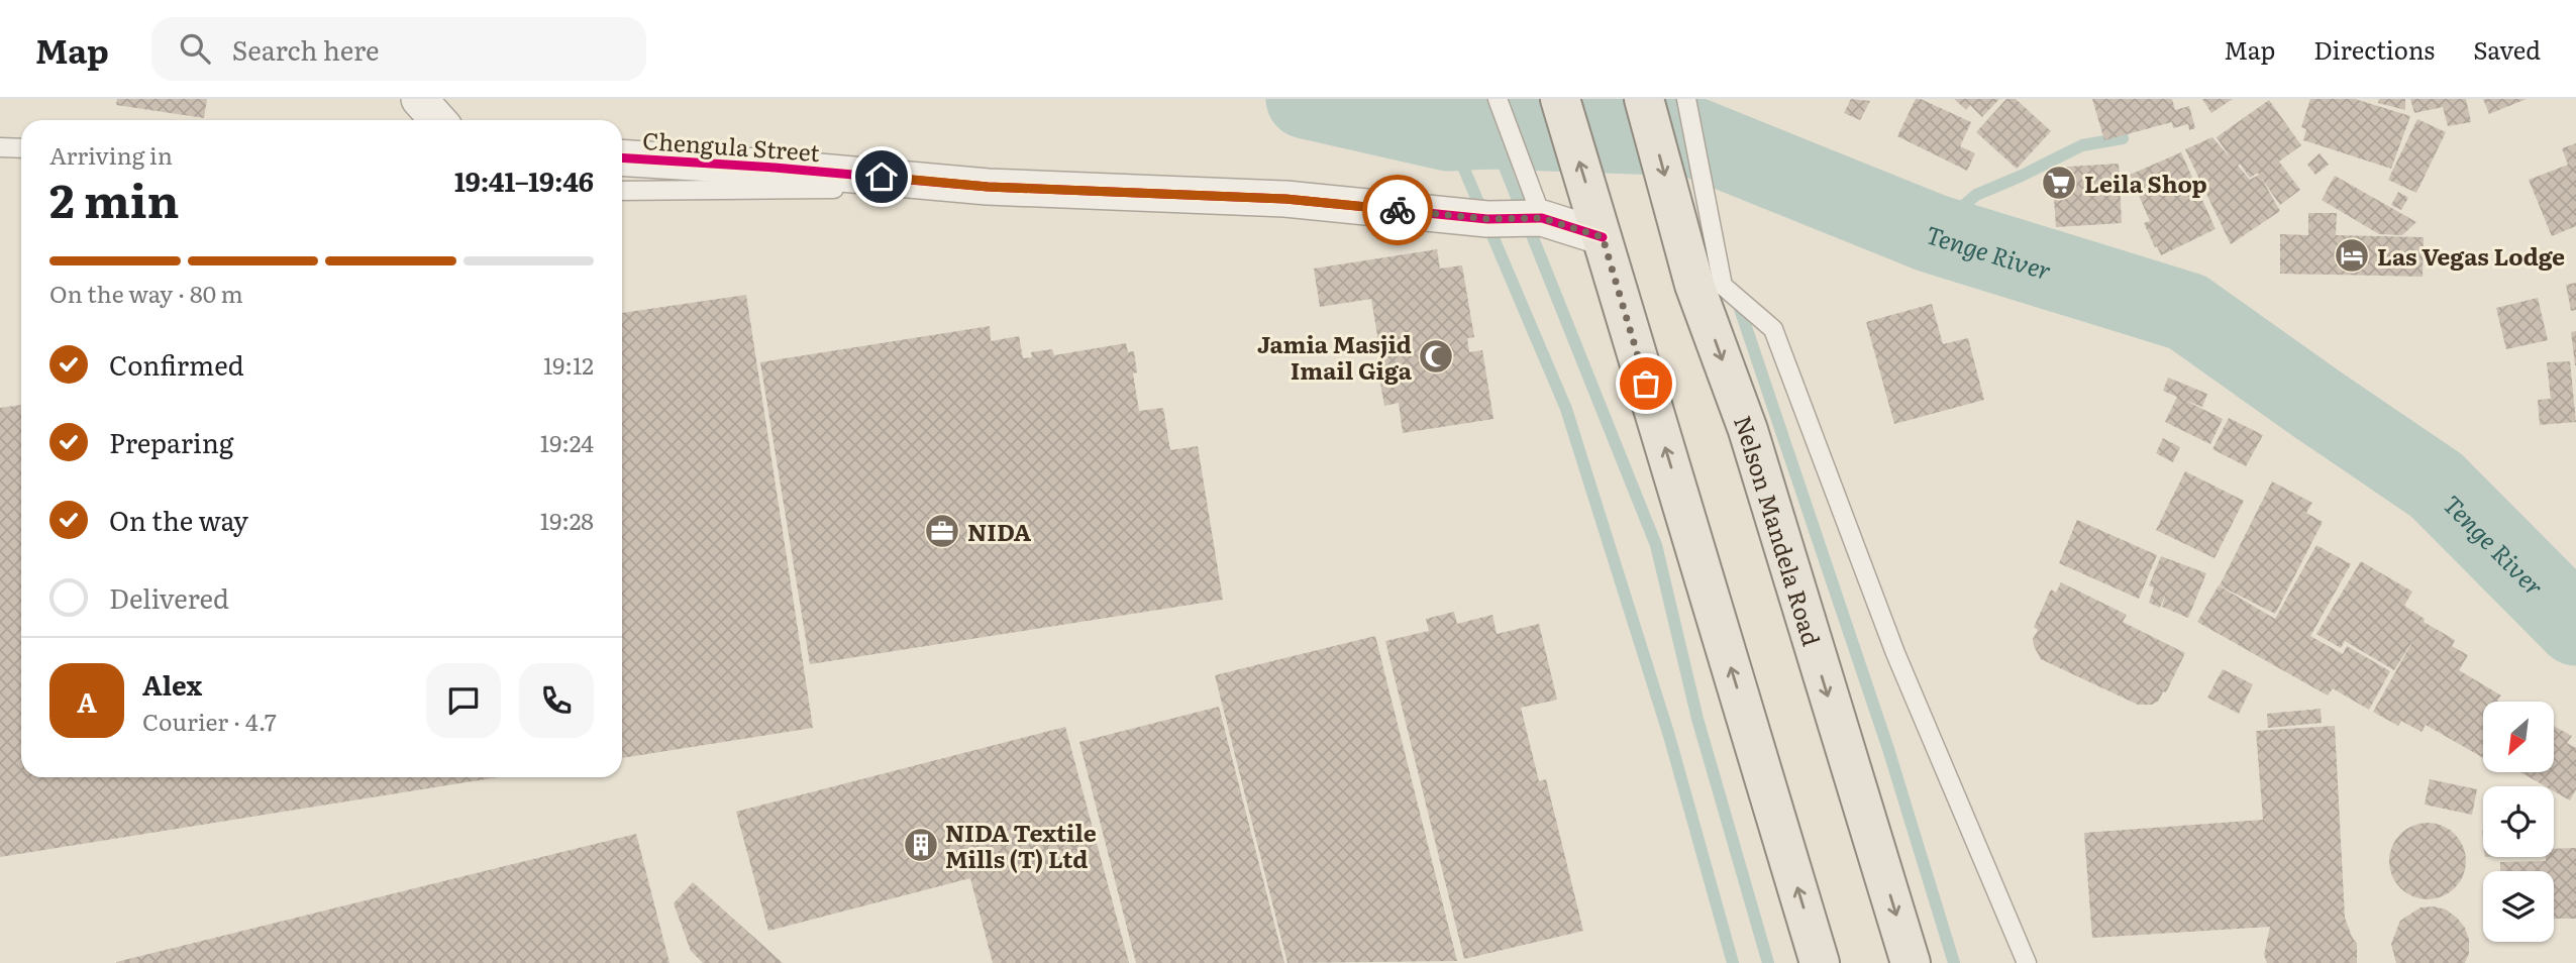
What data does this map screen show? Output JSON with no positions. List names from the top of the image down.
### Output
{
  "streets": {
    "main road": ["Nelson Mandela Road"],
    "street": ["Chengula Street"]
  },
  "water": ["Tenge River"],
  "places": {
    "supermarket": ["Leila Shop"],
    "hotel": ["Las Vegas Lodge"],
    "mosque": ["Jamia Masjid Imail Giga"],
    "office": ["NIDA"],
    "building": ["NIDA Textile Mills (T) Ltd"]
  },
  "north": "bottom left",
  "page": {
    "header": "Map",
    "search": "Search here",
    "nav": ["Map", "Directions", "Saved"],
    "heading": ["2 min", "Arriving in", "19:41–19:46"],
    "panel": ["Alex", "Courier · 4.7"],
    "bar": "On the way · 80 m",
    "list": [
      ["Confirmed", "19:12"],
      ["Preparing", "19:24"],
      ["On the way", "19:28"],
      "Delivered"
    ],
    "round": "A"
  }
}
